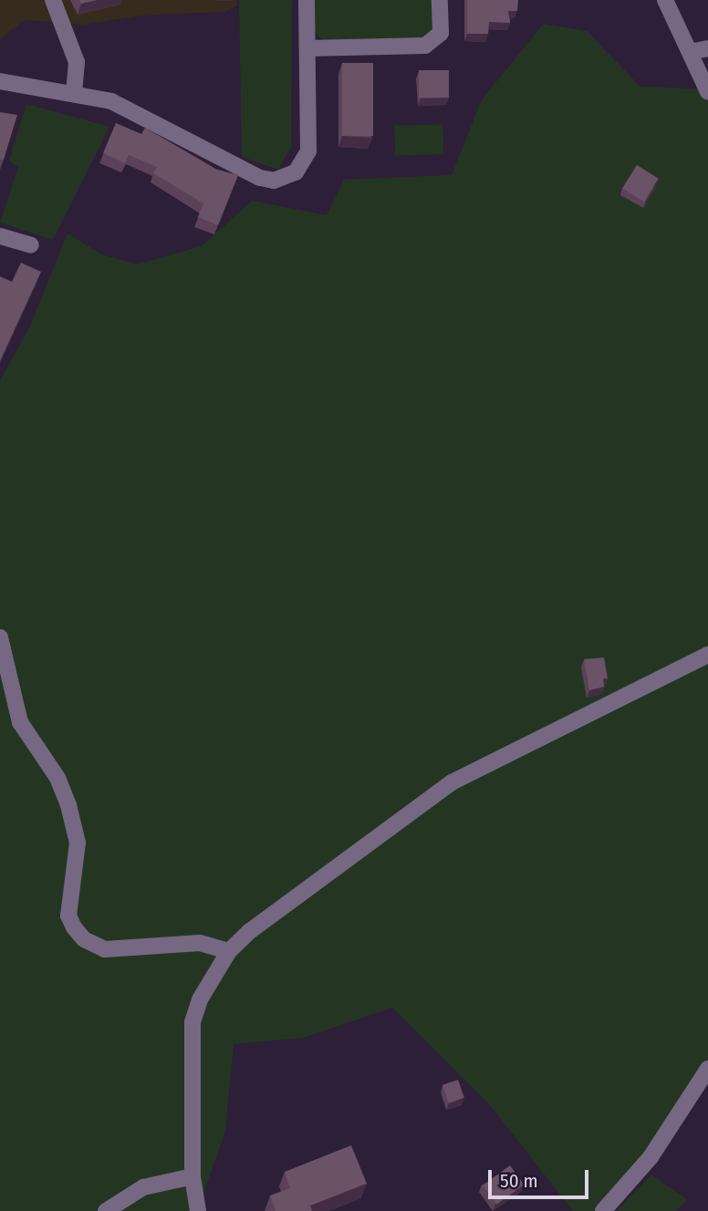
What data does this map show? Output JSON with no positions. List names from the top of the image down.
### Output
{
  "scale_bar": "50 m"
}
